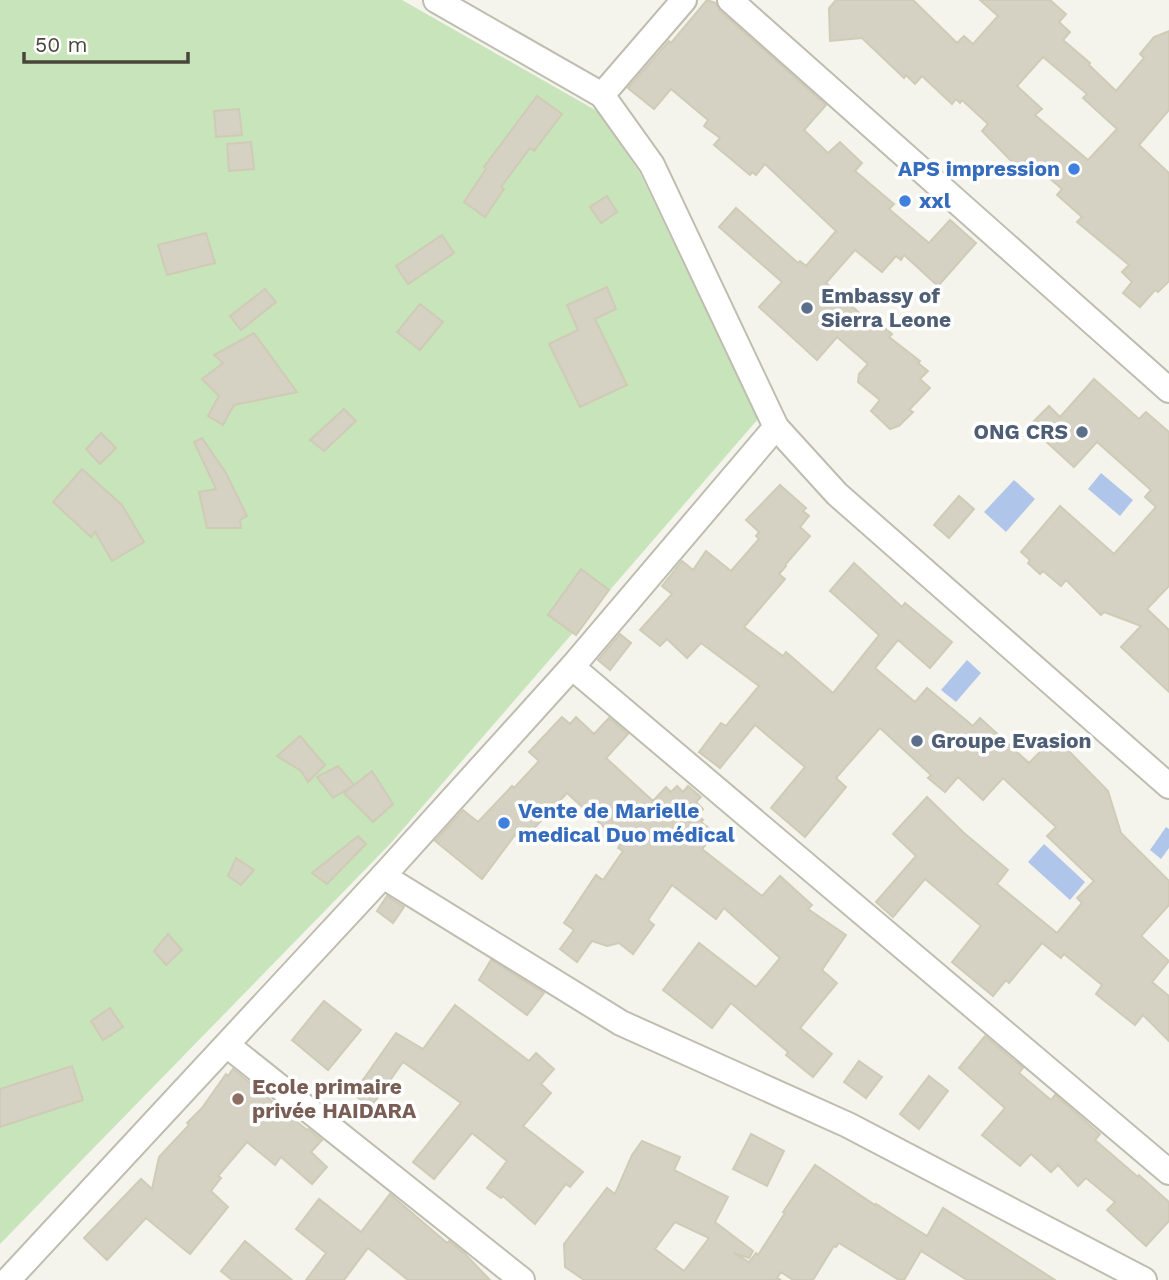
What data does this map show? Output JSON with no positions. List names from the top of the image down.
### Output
{
  "places": [
    "APS impression",
    "xxl",
    "Embassy of Sierra Leone",
    "ONG CRS",
    "Groupe Evasion",
    "Vente de Marielle medical Duo médical",
    "Ecole primaire privée HAIDARA"
  ],
  "scale_bar": "50 m"
}
